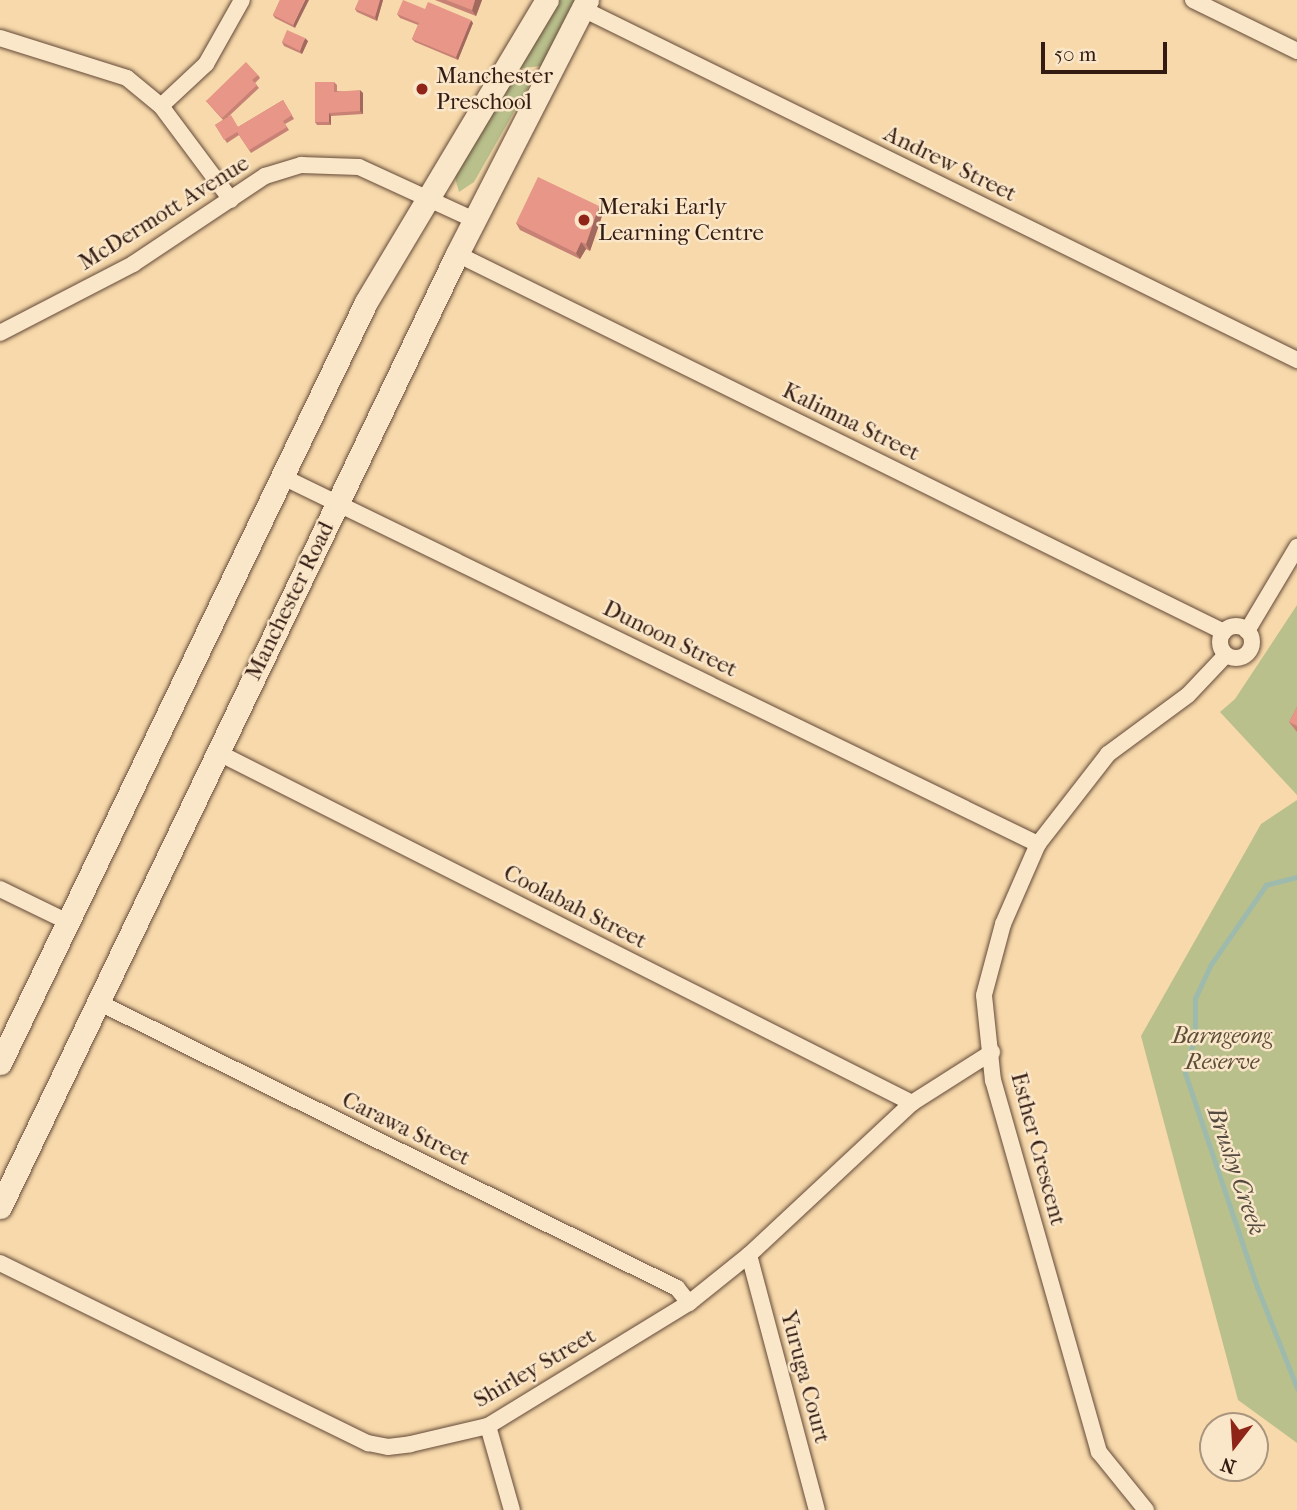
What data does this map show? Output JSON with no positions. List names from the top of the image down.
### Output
{
  "streets": {
    "main road": ["Manchester Road"],
    "street": [
      "Andrew Street",
      "McDermott Avenue",
      "Kalimna Street",
      "Dunoon Street",
      "Coolabah Street",
      "Carawa Street",
      "Esther Crescent",
      "Shirley Street",
      "Yuruga Court"
    ]
  },
  "crossings": [
    ["Andrew Street", "Manchester Road"],
    ["McDermott Avenue", "Manchester Road"],
    ["Kalimna Street", "Manchester Road"],
    ["Kalimna Street", "Esther Crescent"],
    ["Manchester Road", "Dunoon Street"],
    ["Manchester Road", "Coolabah Street"],
    ["Manchester Road", "Carawa Street"],
    ["Dunoon Street", "Esther Crescent"],
    ["Coolabah Street", "Shirley Street"],
    ["Carawa Street", "Shirley Street"],
    ["Esther Crescent", "Shirley Street"],
    ["Shirley Street", "Yuruga Court"]
  ],
  "water": ["Brushy Creek"],
  "parks": ["Barngeong Reserve"],
  "places": ["Manchester Preschool", "Meraki Early Learning Centre"],
  "scale_bar": "50 m",
  "north": "bottom"
}
